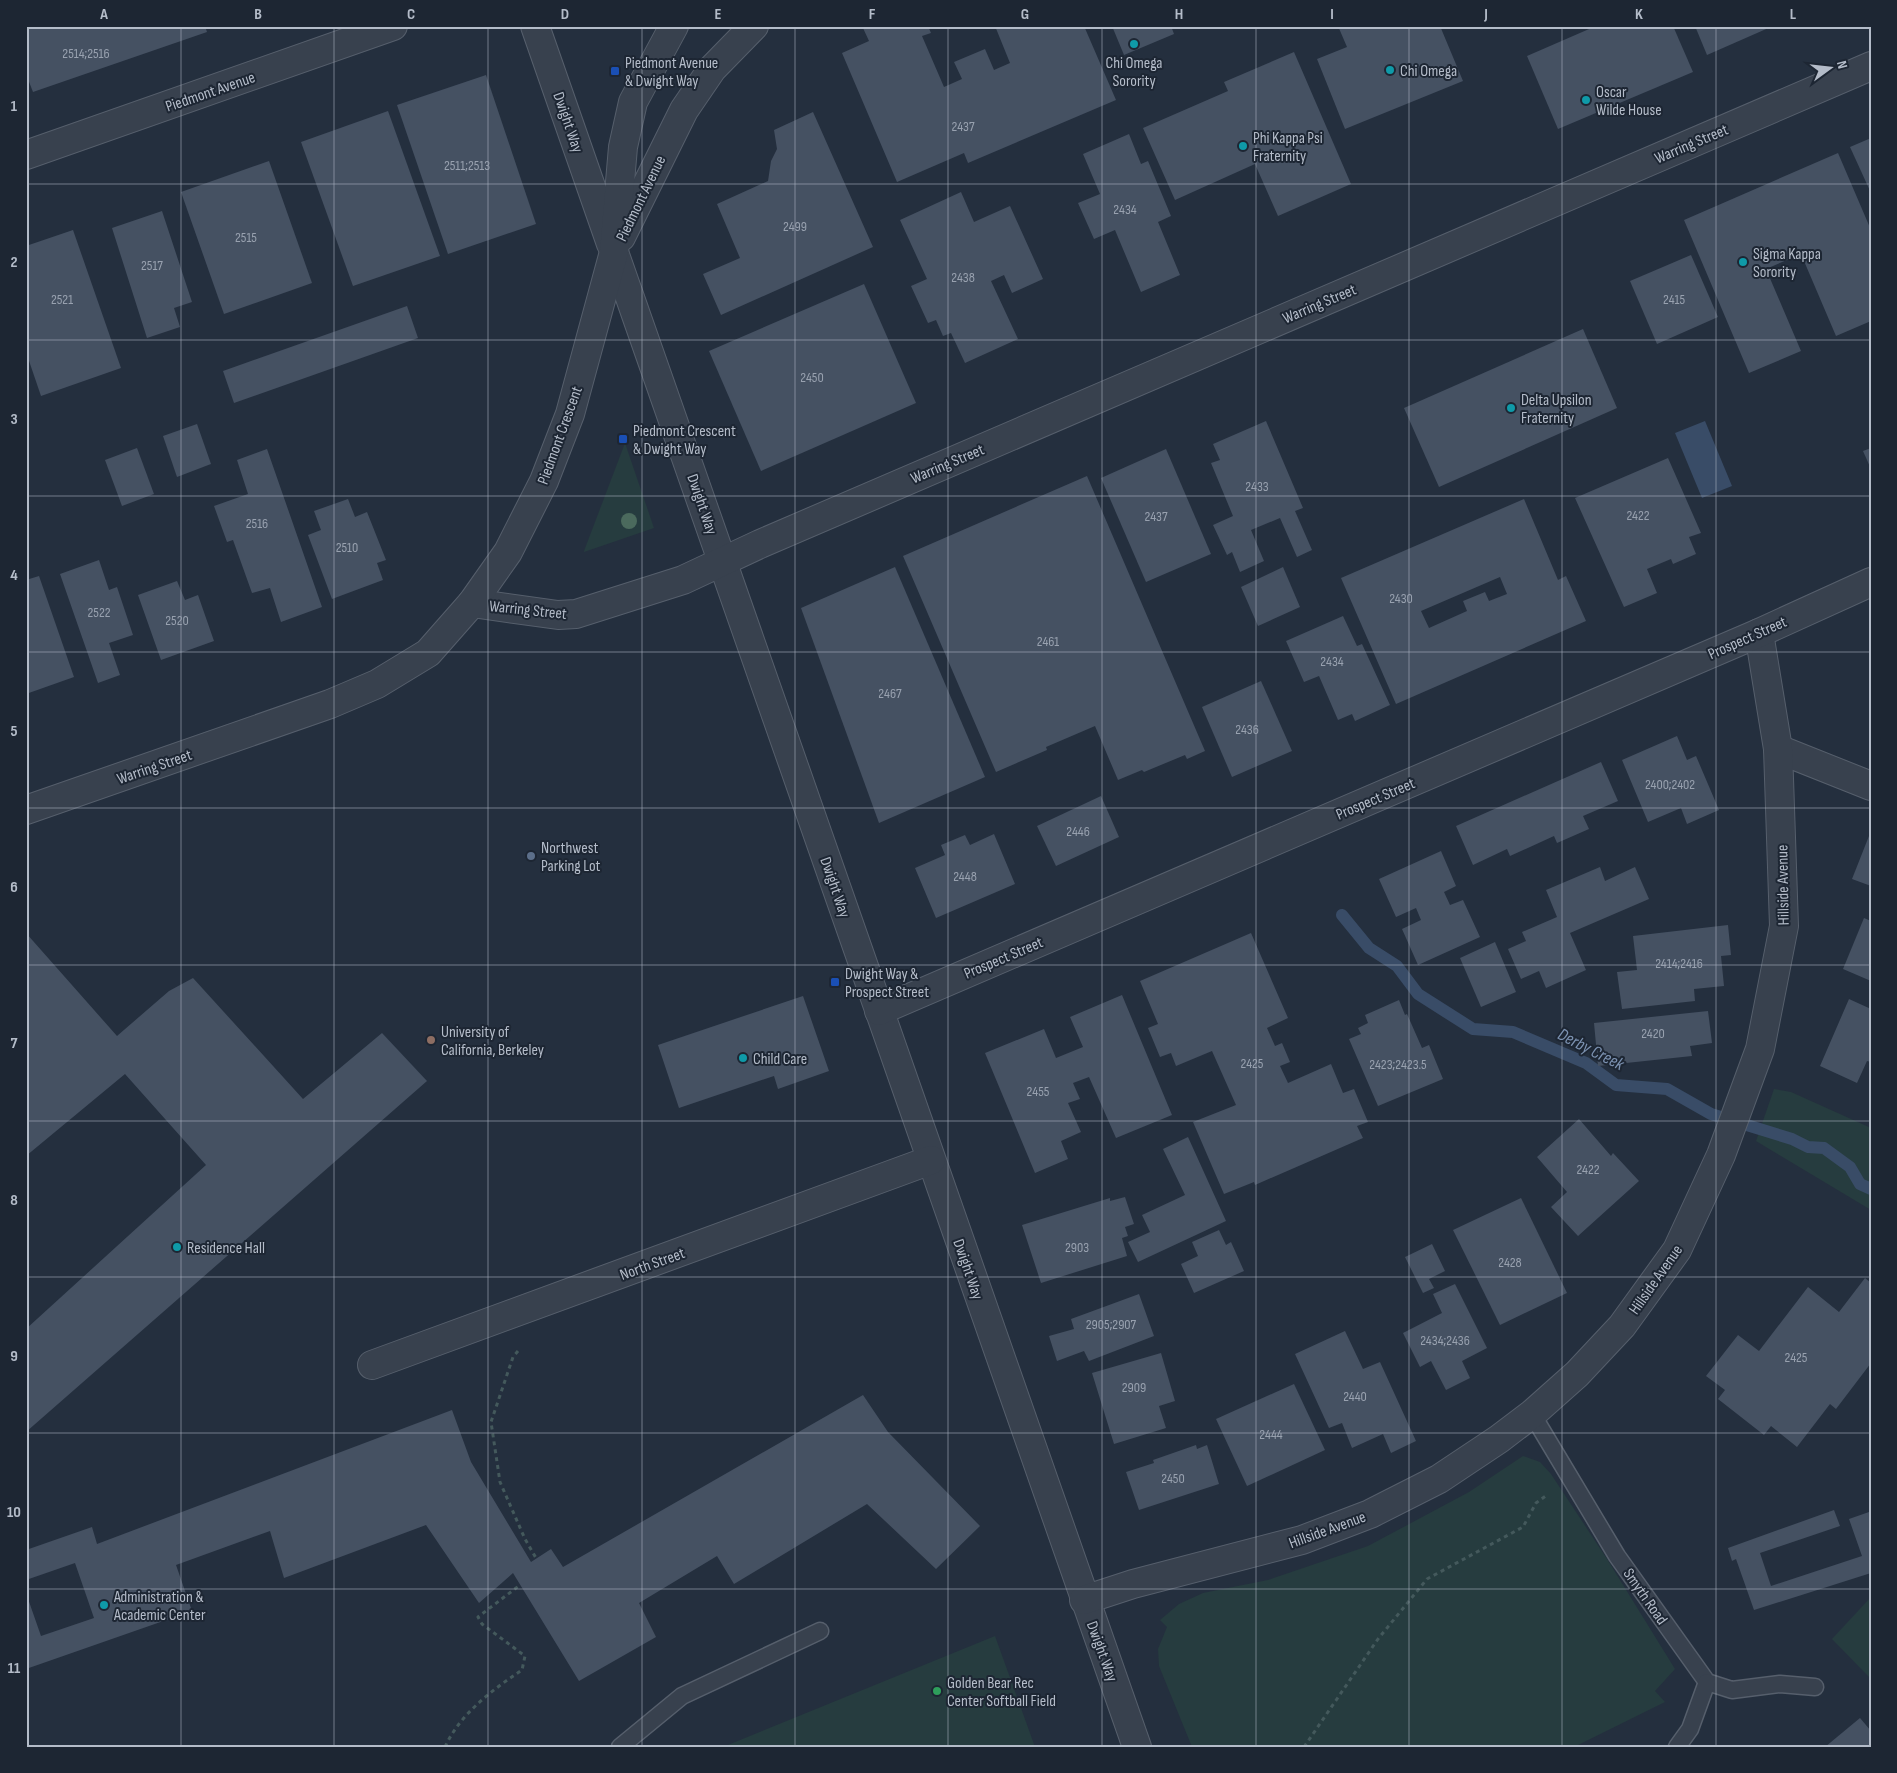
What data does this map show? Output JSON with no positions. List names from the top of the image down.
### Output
{
  "streets": {
    "street": [
      "Piedmont Avenue",
      "Dwight Way",
      "Warring Street",
      "Piedmont Crescent",
      "Prospect Street",
      "Hillside Avenue",
      "North Street"
    ],
    "lane": ["Smyth Road"]
  },
  "crossings": [
    ["Piedmont Avenue", "Dwight Way"],
    ["Piedmont Avenue", "Piedmont Crescent"],
    ["Dwight Way", "Warring Street"],
    ["Dwight Way", "Piedmont Crescent"],
    ["Dwight Way", "Prospect Street"],
    ["Dwight Way", "Hillside Avenue"],
    ["Dwight Way", "North Street"],
    ["Warring Street", "Piedmont Crescent"],
    ["Prospect Street", "Hillside Avenue"],
    ["Hillside Avenue", "Smyth Road"]
  ],
  "water": ["Derby Creek"],
  "places": {
    "other": [
      "Chi Omega Sorority",
      "Chi Omega",
      "Oscar Wilde House",
      "Phi Kappa Psi Fraternity",
      "Sigma Kappa Sorority",
      "Delta Upsilon Fraternity",
      "Northwest Parking Lot",
      "University of California, Berkeley",
      "Child Care",
      "Residence Hall",
      "Administration & Academic Center",
      "Golden Bear Rec Center Softball Field"
    ],
    "transit": ["Piedmont Avenue & Dwight Way", "Piedmont Crescent & Dwight Way", "Dwight Way & Prospect Street"]
  },
  "house_numbers": [
    "2514;2516",
    "2437",
    "2511;2513",
    "2434",
    "2499",
    "2515",
    "2517",
    "2438",
    "2521",
    "2415",
    "2450",
    "2433",
    "2422",
    "2437",
    "2516",
    "2510",
    "2430",
    "2522",
    "2520",
    "2461",
    "2434",
    "2467",
    "2436",
    "2400;2402",
    "2446",
    "2448",
    "2414;2416",
    "2420",
    "2425",
    "2423;2423.5",
    "2455",
    "2422",
    "2903",
    "2428",
    "2905;2907",
    "2434;2436",
    "2425",
    "2909",
    "2440",
    "2444",
    "2450"
  ],
  "north": "right",
  "grid": {
    "columns": [
      "A",
      "B",
      "C",
      "D",
      "E",
      "F",
      "G",
      "H",
      "I",
      "J",
      "K",
      "L"
    ],
    "rows": [
      "1",
      "2",
      "3",
      "4",
      "5",
      "6",
      "7",
      "8",
      "9",
      "10",
      "11"
    ]
  }
}
